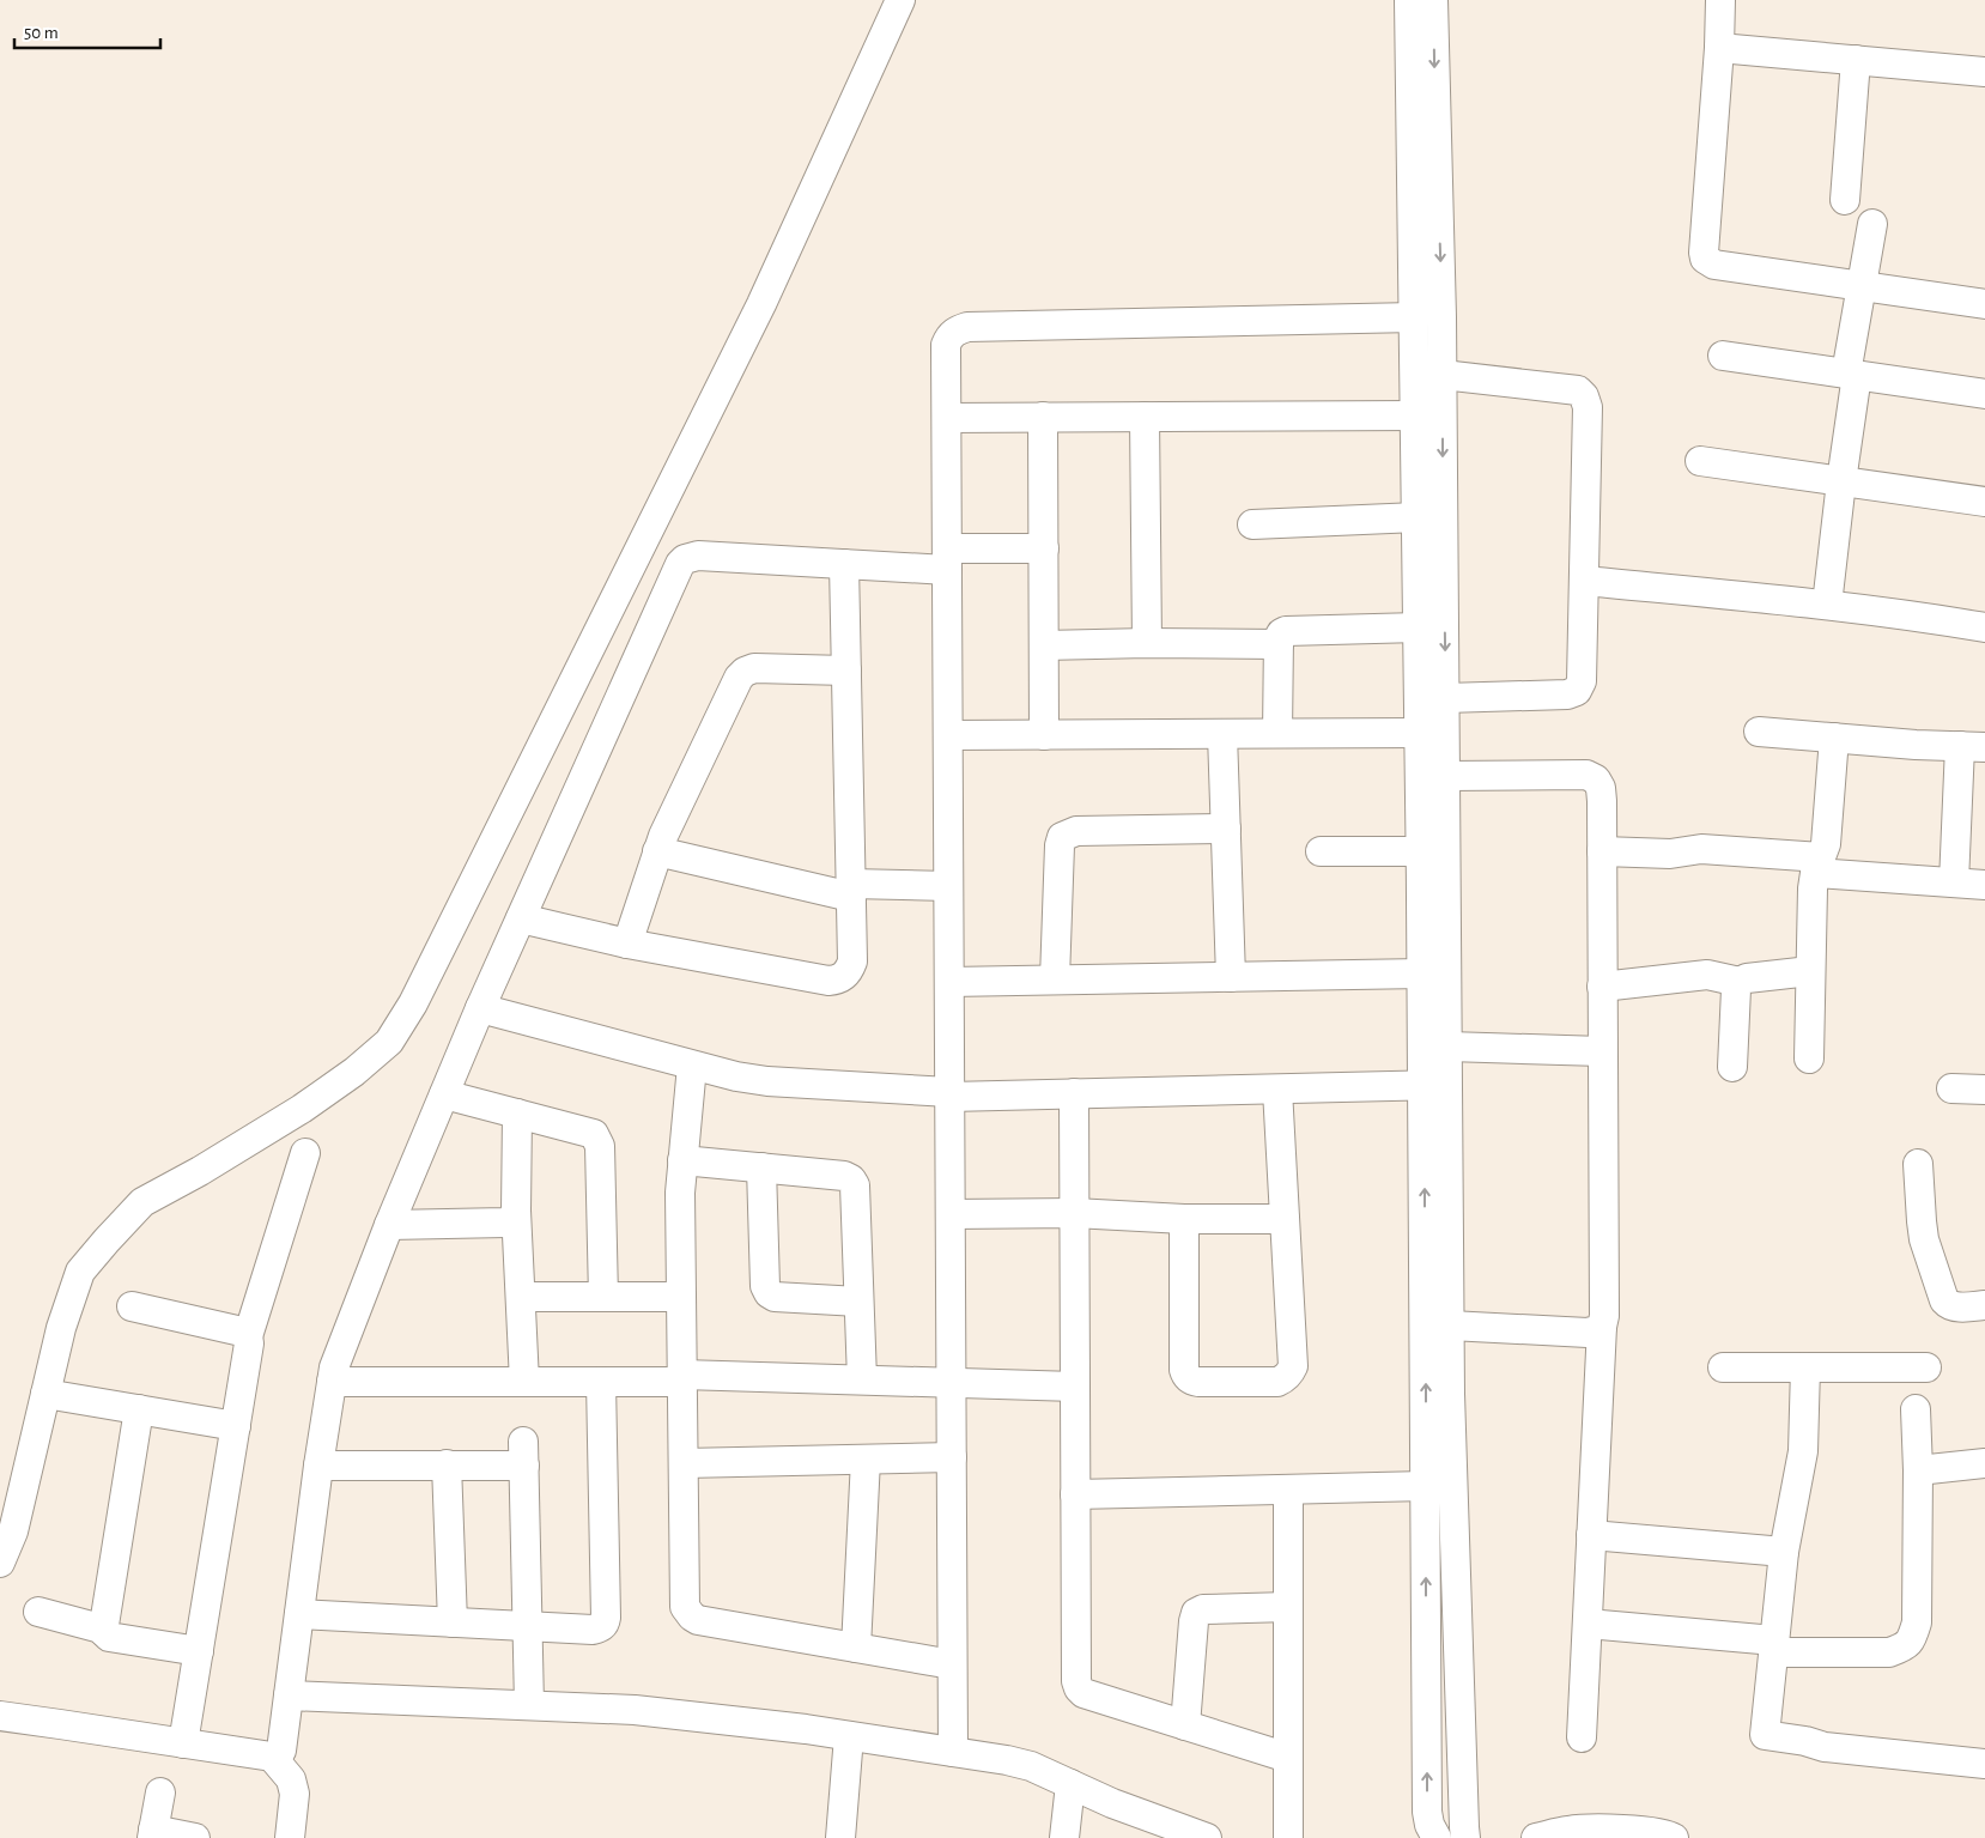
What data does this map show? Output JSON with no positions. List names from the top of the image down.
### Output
{
  "scale_bar": "50 m"
}
